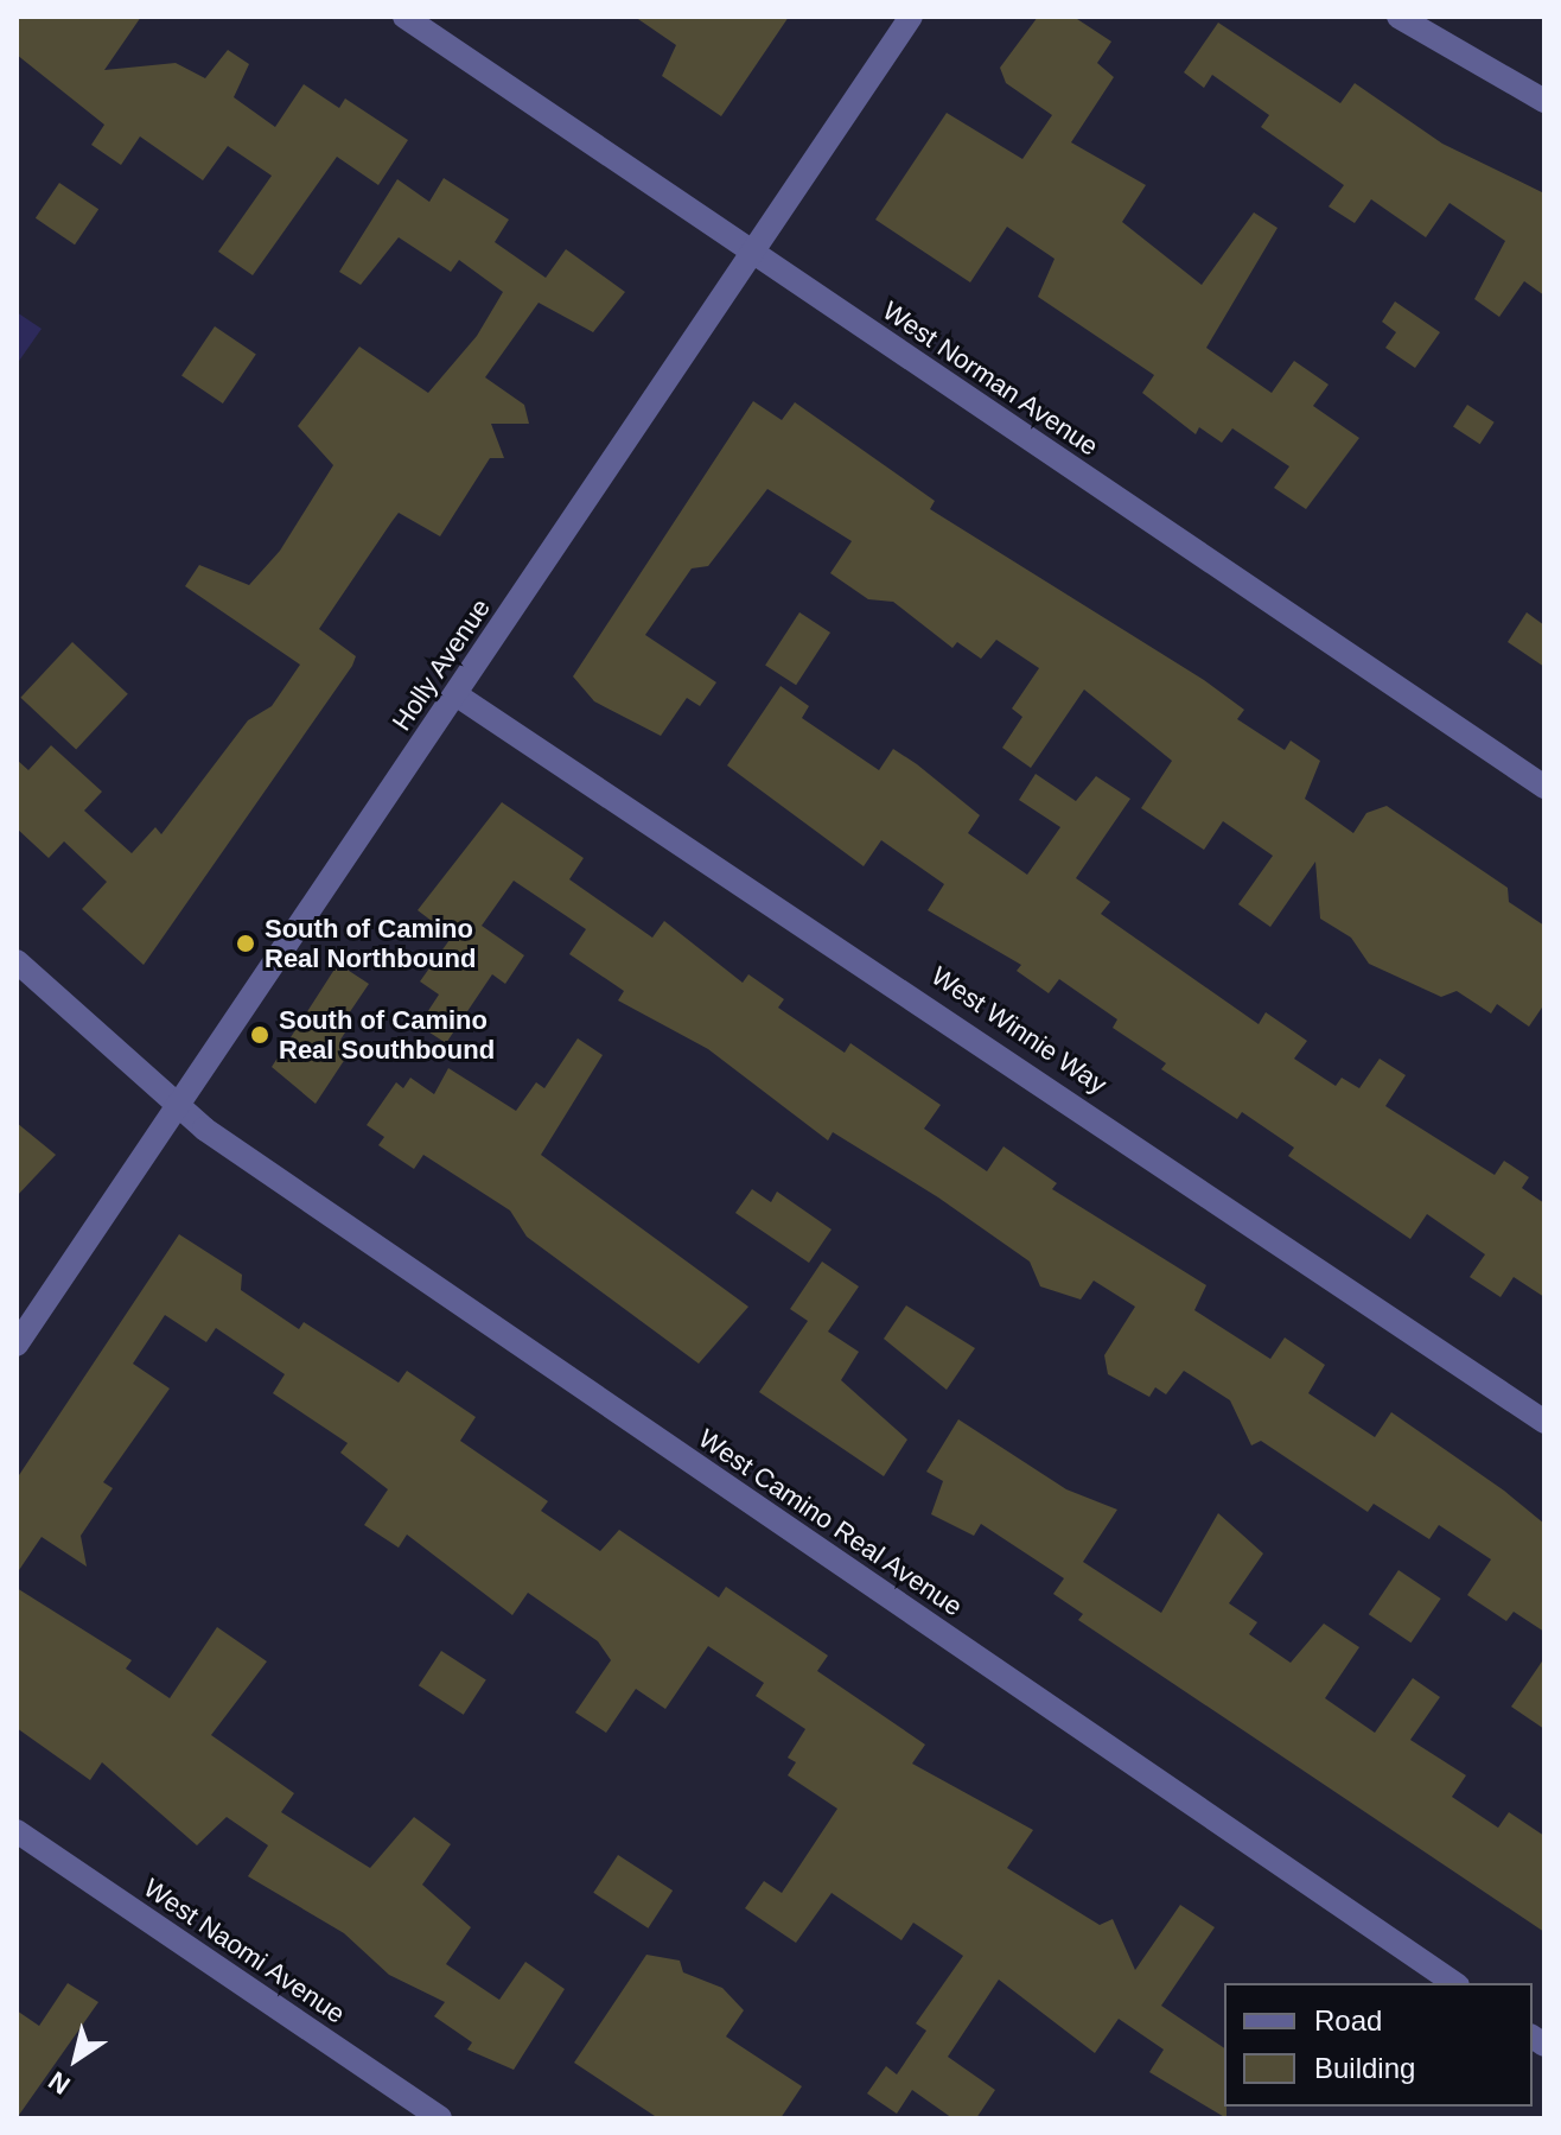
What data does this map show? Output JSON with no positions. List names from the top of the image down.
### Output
{
  "streets": {
    "street": [
      "West Norman Avenue",
      "Holly Avenue",
      "West Winnie Way",
      "West Camino Real Avenue",
      "West Naomi Avenue"
    ]
  },
  "crossings": [
    ["West Norman Avenue", "Holly Avenue"],
    ["Holly Avenue", "West Winnie Way"],
    ["Holly Avenue", "West Camino Real Avenue"]
  ],
  "places": ["South of Camino Real Northbound", "South of Camino Real Southbound"],
  "legend": ["Road", "Building"],
  "north": "bottom left"
}
